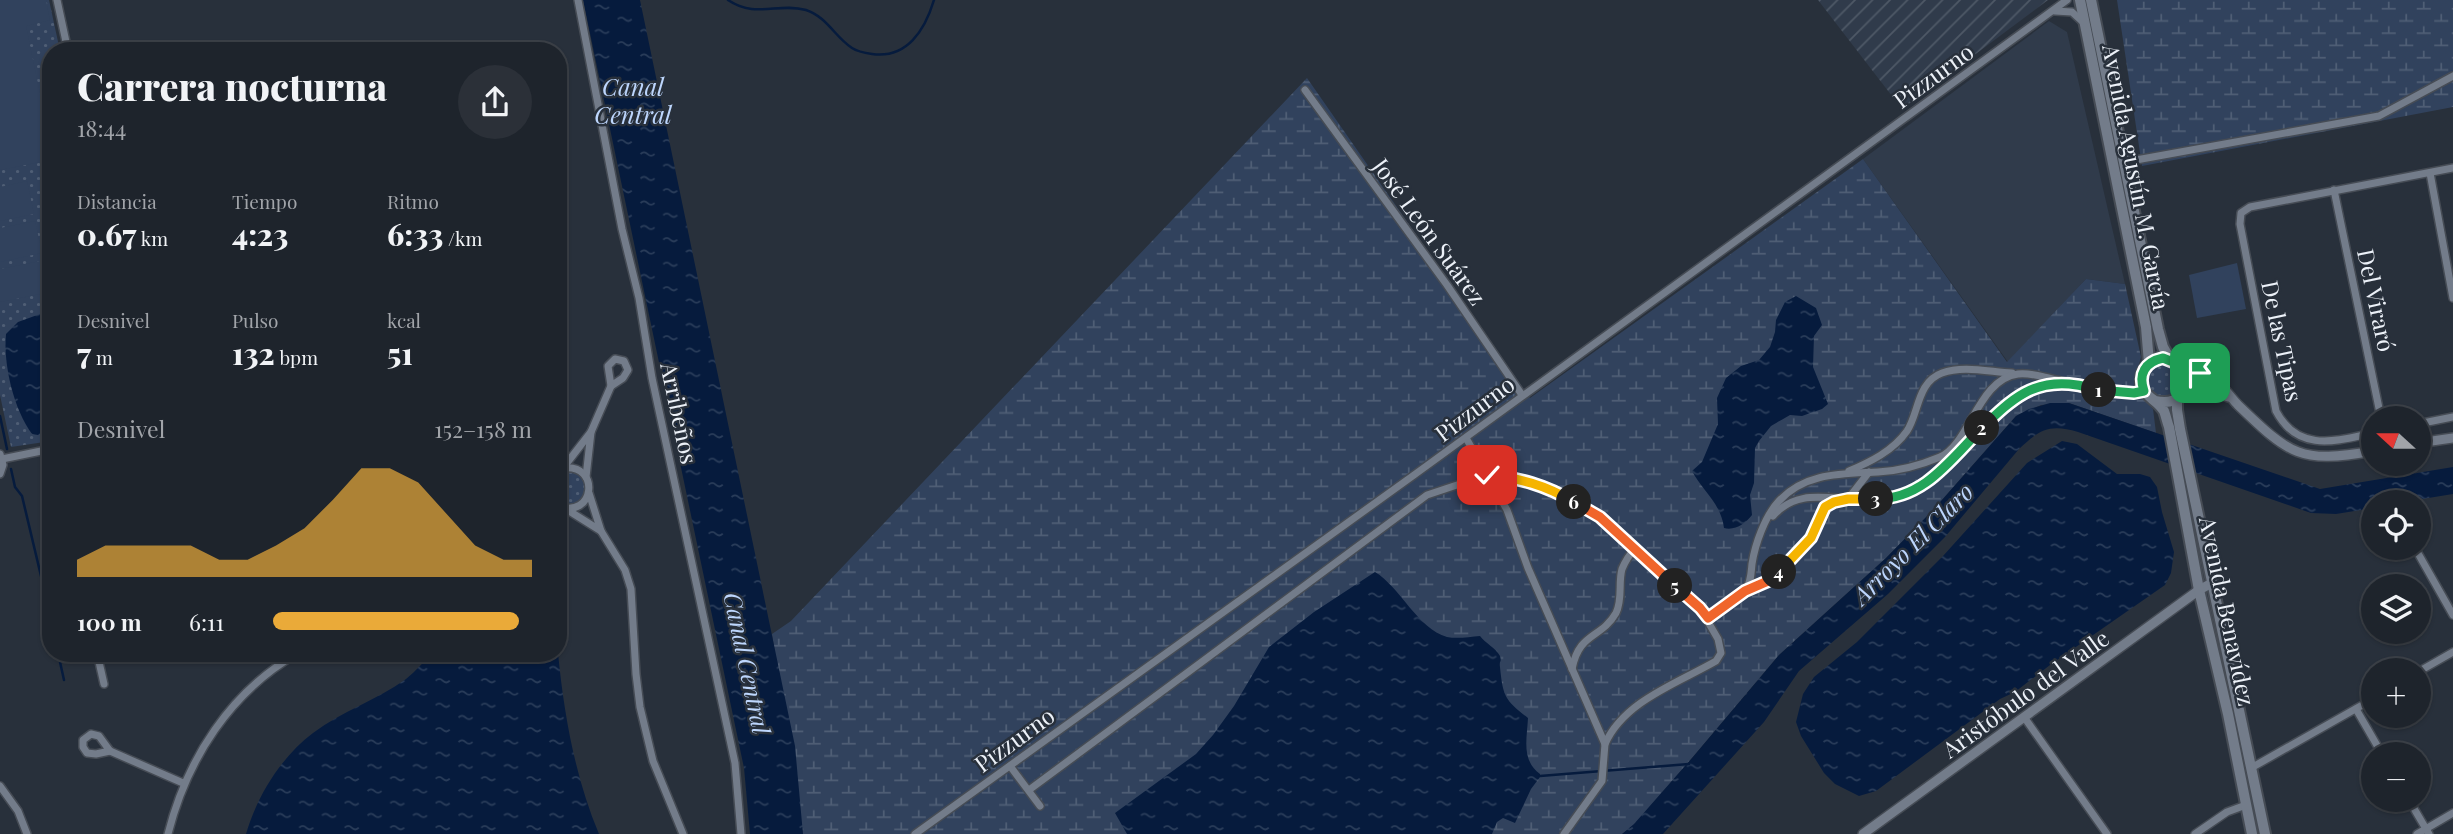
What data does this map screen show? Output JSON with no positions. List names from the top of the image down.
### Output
{
  "streets": {
    "main road": ["Avenida Agustín M. García", "Avenida Benavídez"],
    "street": [
      "Pizzurno",
      "José León Suárez",
      "Del Viraró",
      "De las Tipas",
      "Arribeños",
      "Aristóbulo del Valle"
    ]
  },
  "crossings": [
    ["Pizzurno", "José León Suárez"],
    ["Avenida Agustín M. García", "Avenida Benavídez"],
    ["Del Viraró", "De las Tipas"],
    ["Avenida Benavídez", "Aristóbulo del Valle"]
  ],
  "water": ["Canal Central", "Arroyo El Claro"],
  "north": "left",
  "page": {
    "heading": ["Carrera nocturna", "18:44"],
    "stats": [
      ["Distancia", "0.67 km"],
      ["Tiempo", "4:23"],
      ["Ritmo", "6:33 /km"],
      ["Desnivel", "7 m"],
      ["Pulso", "132 bpm"],
      ["kcal", "51"]
    ],
    "pins": [
      "1",
      "2",
      "3",
      "6",
      "4",
      "5"
    ],
    "chart": ["Desnivel", "152–158 m"],
    "map_buttons": ["+", "−"],
    "list": [
      {
        "name": "100 m",
        "note": "6:11"
      }
    ]
  }
}
